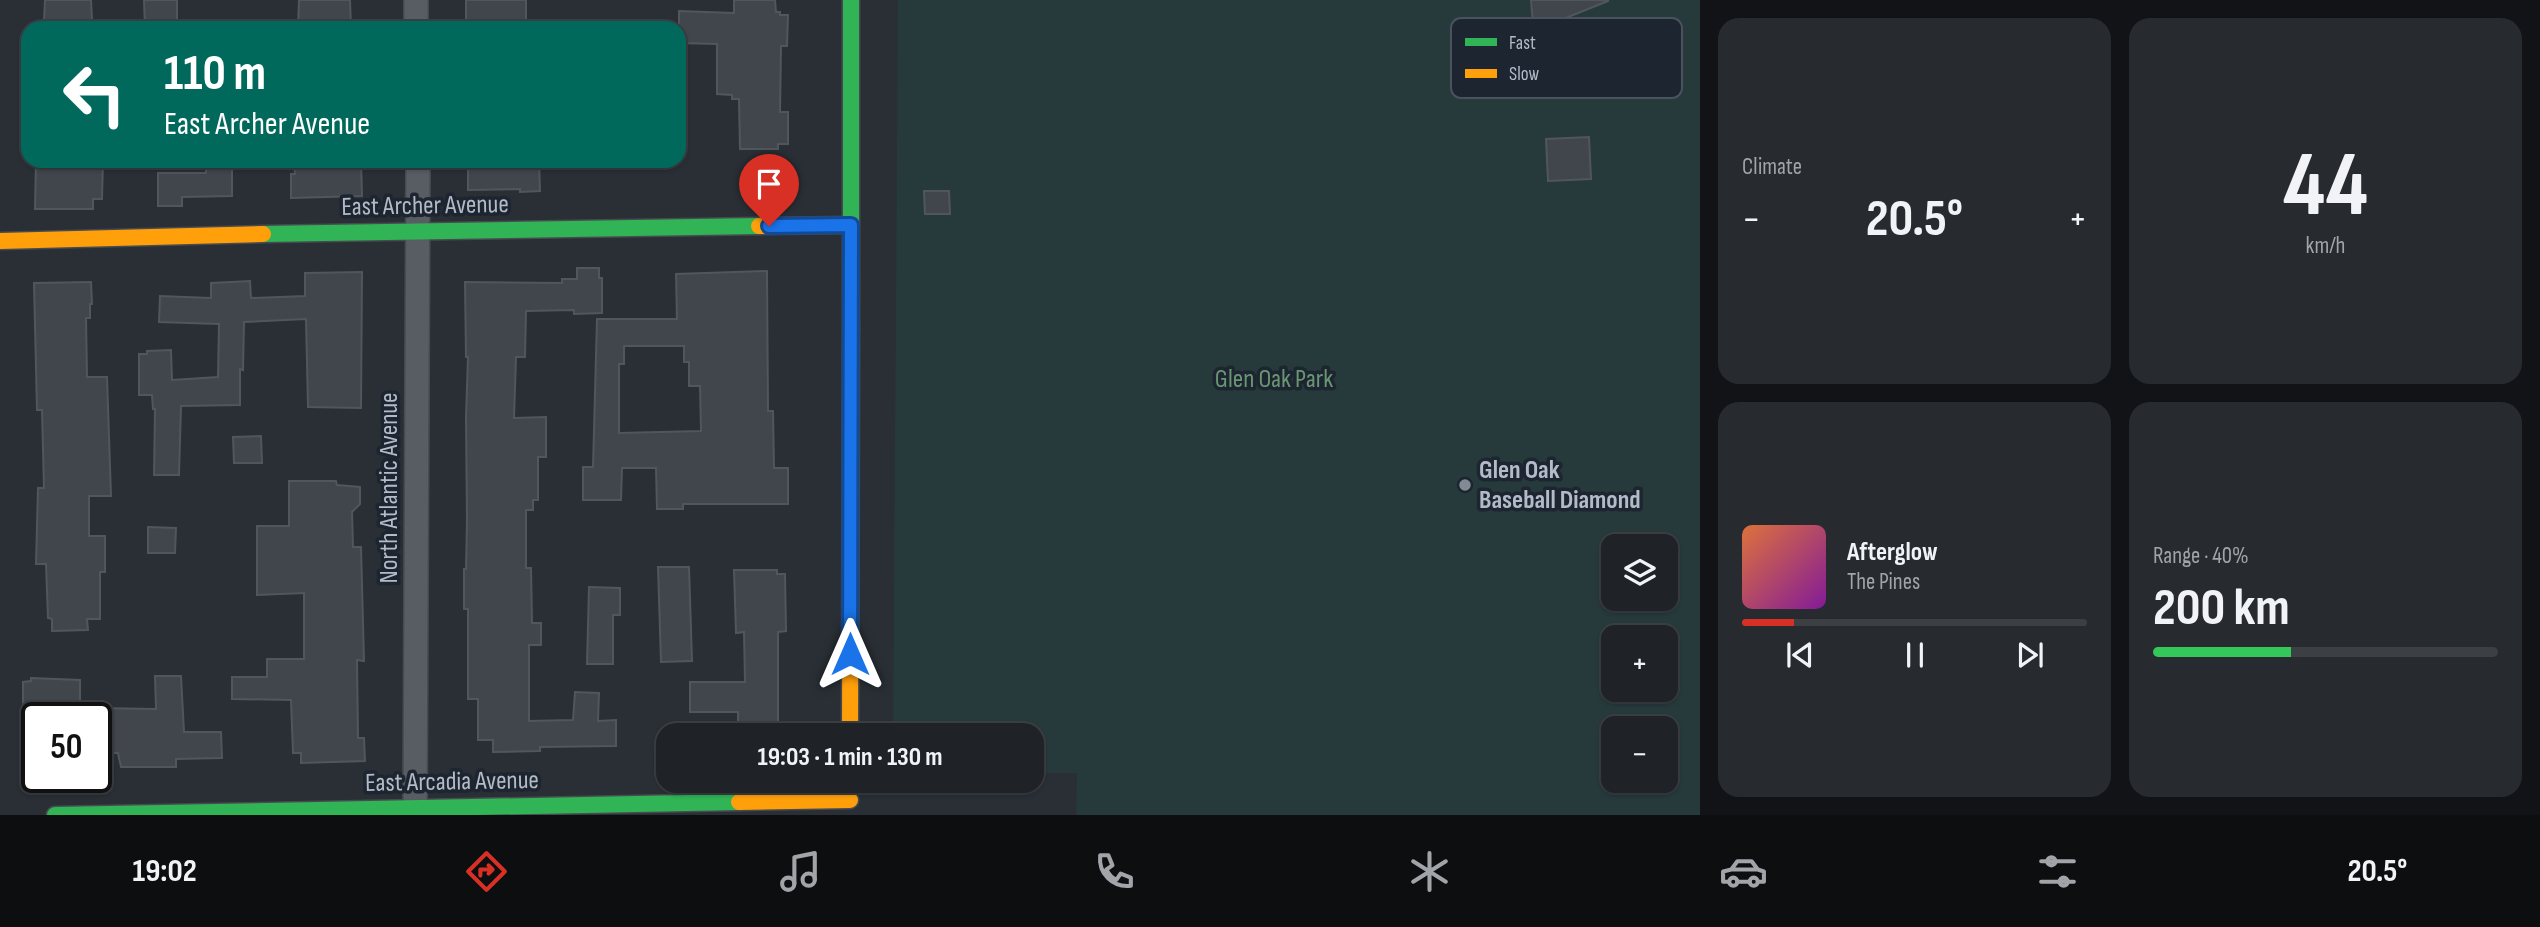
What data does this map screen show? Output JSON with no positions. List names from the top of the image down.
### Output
{
  "streets": {
    "street": ["East Archer Avenue", "North Atlantic Avenue", "East Arcadia Avenue"]
  },
  "crossings": [
    ["East Archer Avenue", "North Atlantic Avenue"],
    ["North Atlantic Avenue", "East Arcadia Avenue"]
  ],
  "parks": ["Glen Oak Park"],
  "places": ["Glen Oak Baseball Diamond"],
  "legend": ["Fast", "Slow"],
  "page": {
    "tile": [
      "Climate",
      ["44", "km/h"],
      ["Range · 40%", "200 km"]
    ],
    "turn": ["110 m", "East Archer Avenue"],
    "heat": ["−", "20.5°", "+"],
    "song": ["Afterglow", "The Pines"],
    "map_buttons": ["+", "−"],
    "limit": "50",
    "trip": "19:03 · 1 min · 130 m",
    "tabs": ["19:02", "20.5°"]
  }
}
